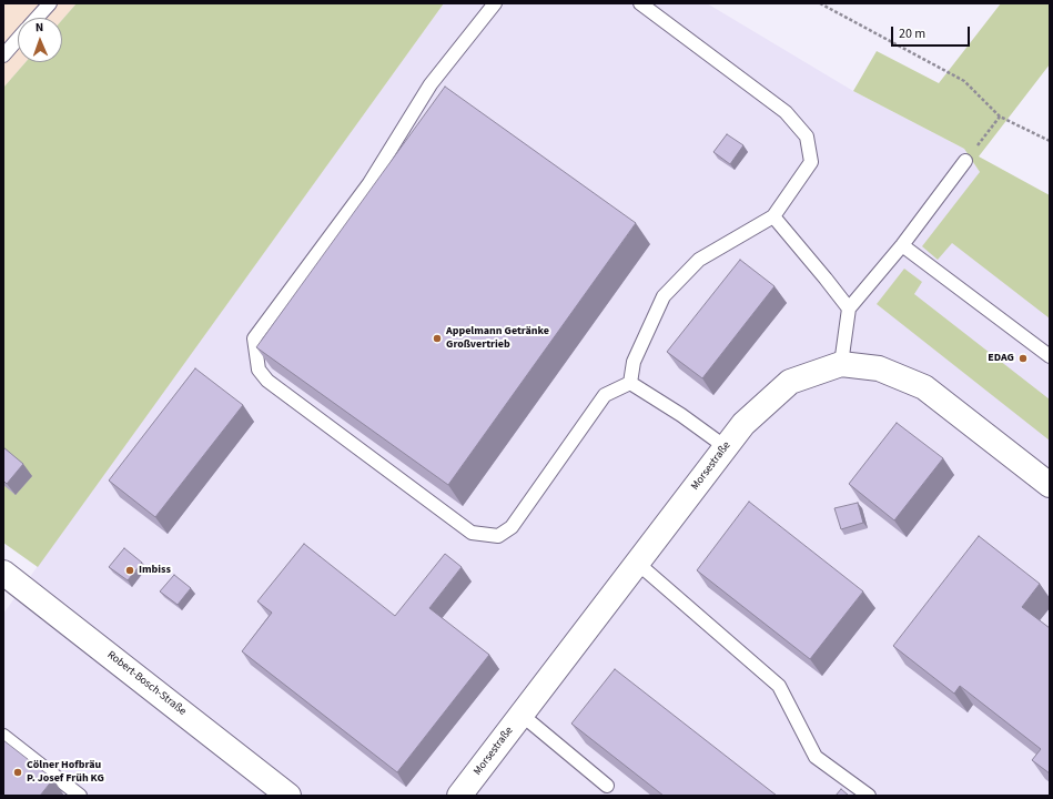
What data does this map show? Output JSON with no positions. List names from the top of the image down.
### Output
{
  "streets": {
    "street": ["Morsestraße", "Robert-Bosch-Straße"]
  },
  "places": [
    "Appelmann Getränke Großvertrieb",
    "EDAG",
    "Imbiss",
    "Cölner Hofbräu P. Josef Früh KG"
  ],
  "scale_bar": "20 m",
  "north": "top"
}
